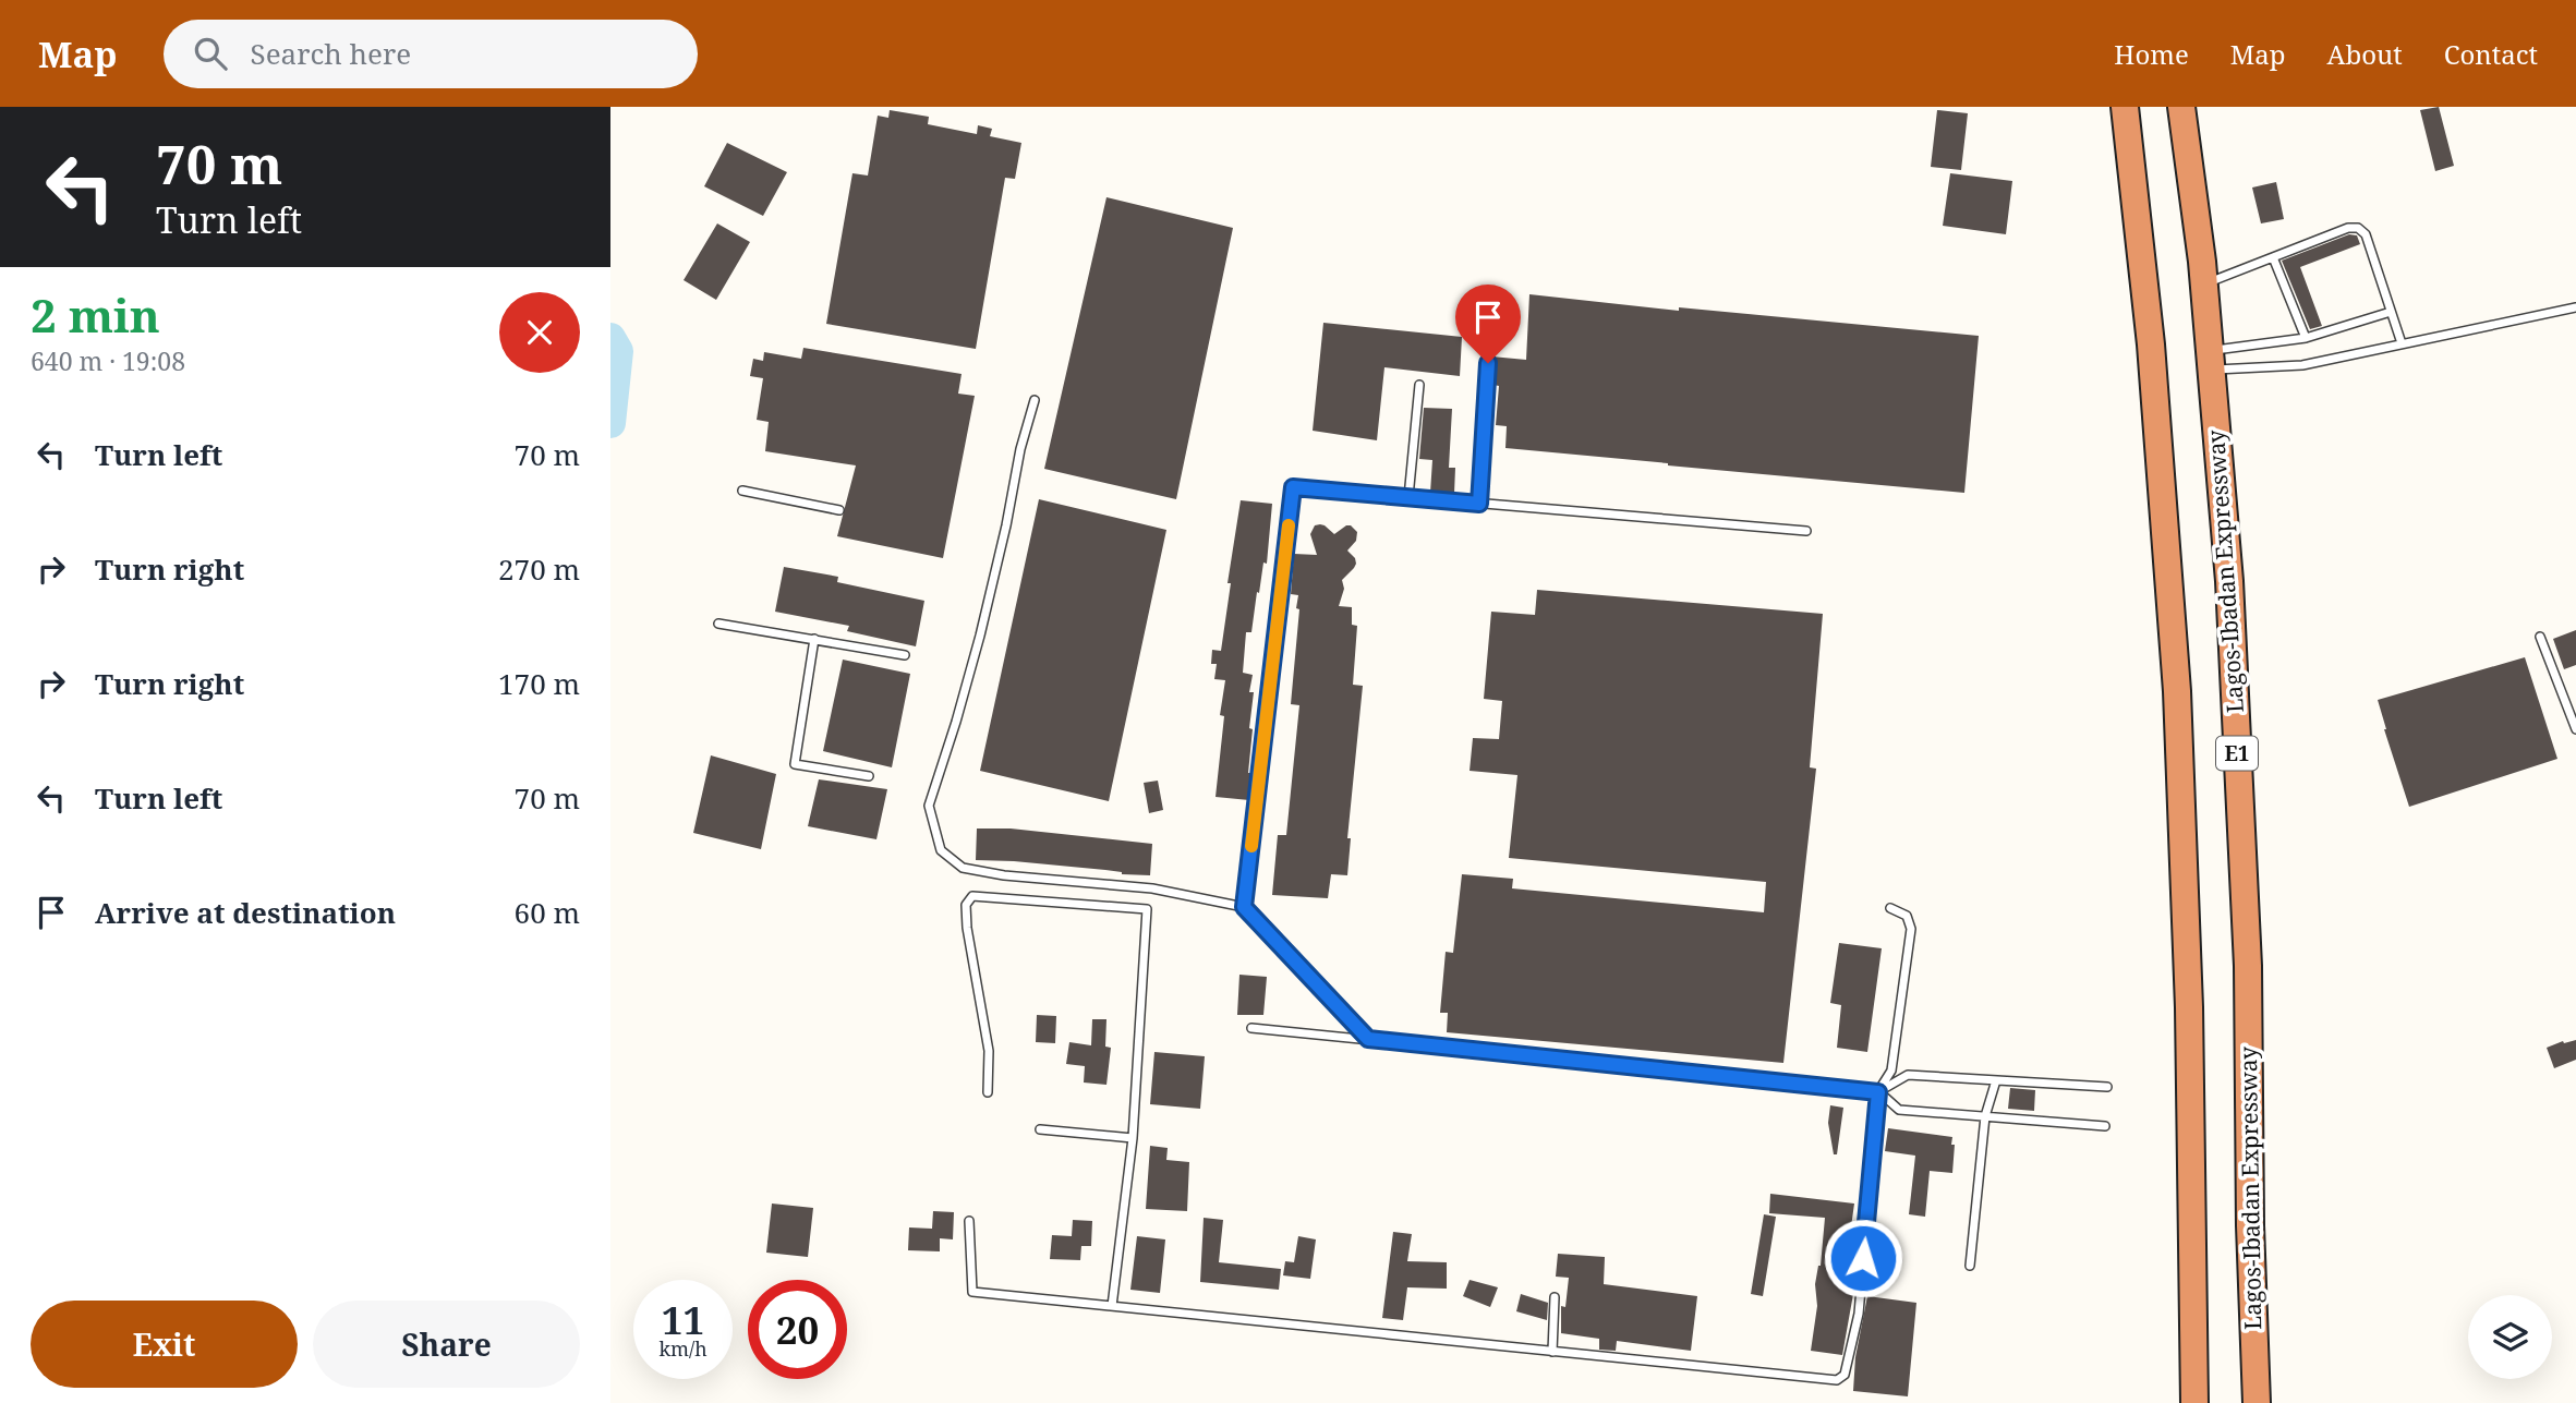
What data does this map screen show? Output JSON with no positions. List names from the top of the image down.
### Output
{
  "streets": {
    "highway": ["Lagos-Ibadan Expressway", "E1"]
  },
  "page": {
    "header": "Map",
    "search": "Search here",
    "nav": [
      "Home",
      "Map",
      "About",
      "Contact"
    ],
    "turn": ["70 m", "Turn left"],
    "heading": ["2 min", "640 m · 19:08"],
    "list": [
      {
        "name": "Turn left",
        "value": "70 m"
      },
      {
        "name": "Turn right",
        "value": "270 m"
      },
      {
        "name": "Turn right",
        "value": "170 m"
      },
      {
        "name": "Turn left",
        "value": "70 m"
      },
      {
        "name": "Arrive at destination",
        "value": "60 m"
      }
    ],
    "speed": "11 km/h",
    "limit": "20",
    "buttons": ["Exit", "Share"]
  }
}
